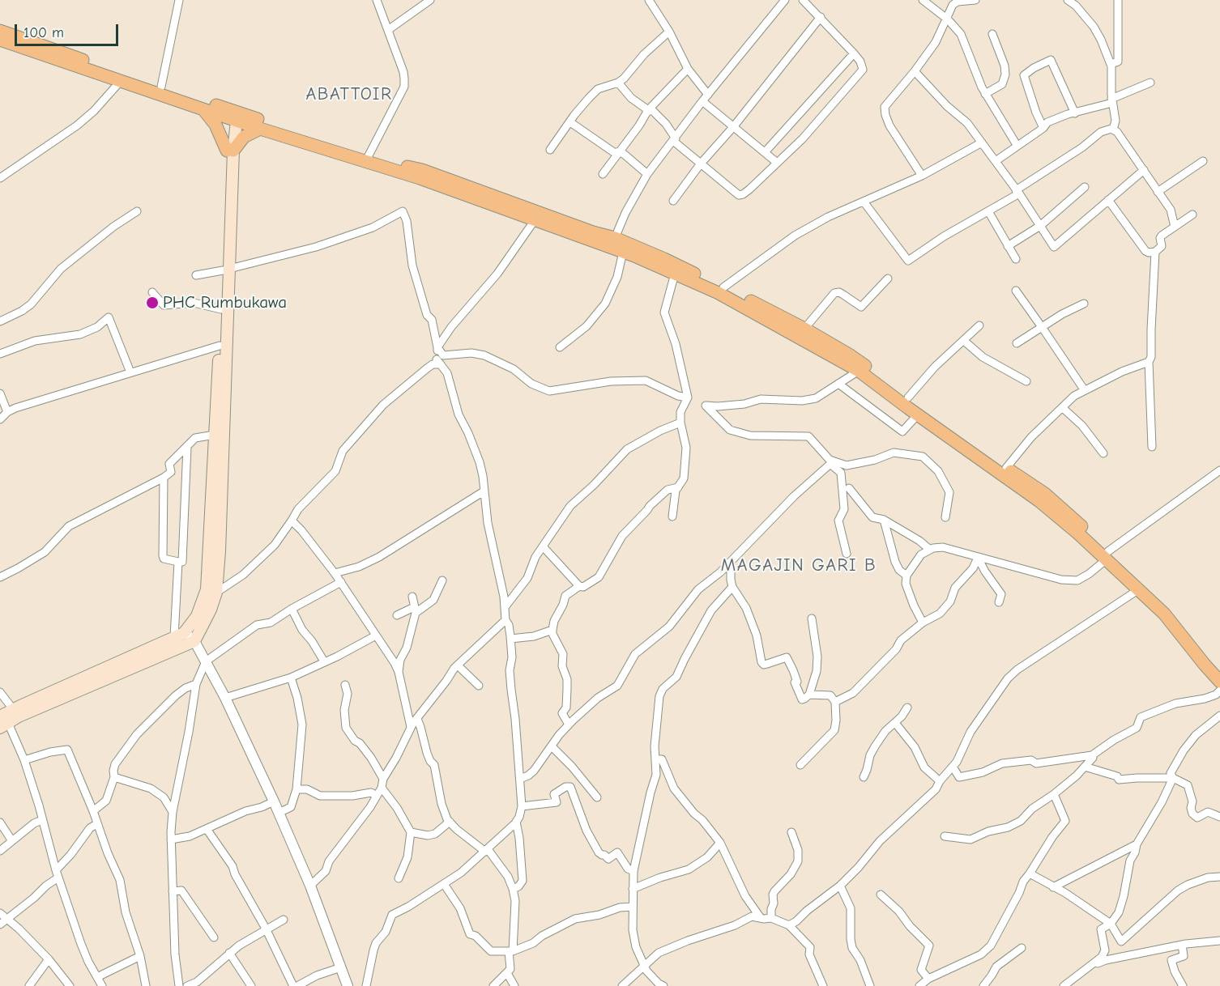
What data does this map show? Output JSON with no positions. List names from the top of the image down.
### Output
{
  "districts": ["ABATTOIR", "MAGAJIN GARI B"],
  "places": ["PHC Rumbukawa"],
  "scale_bar": "100 m"
}
